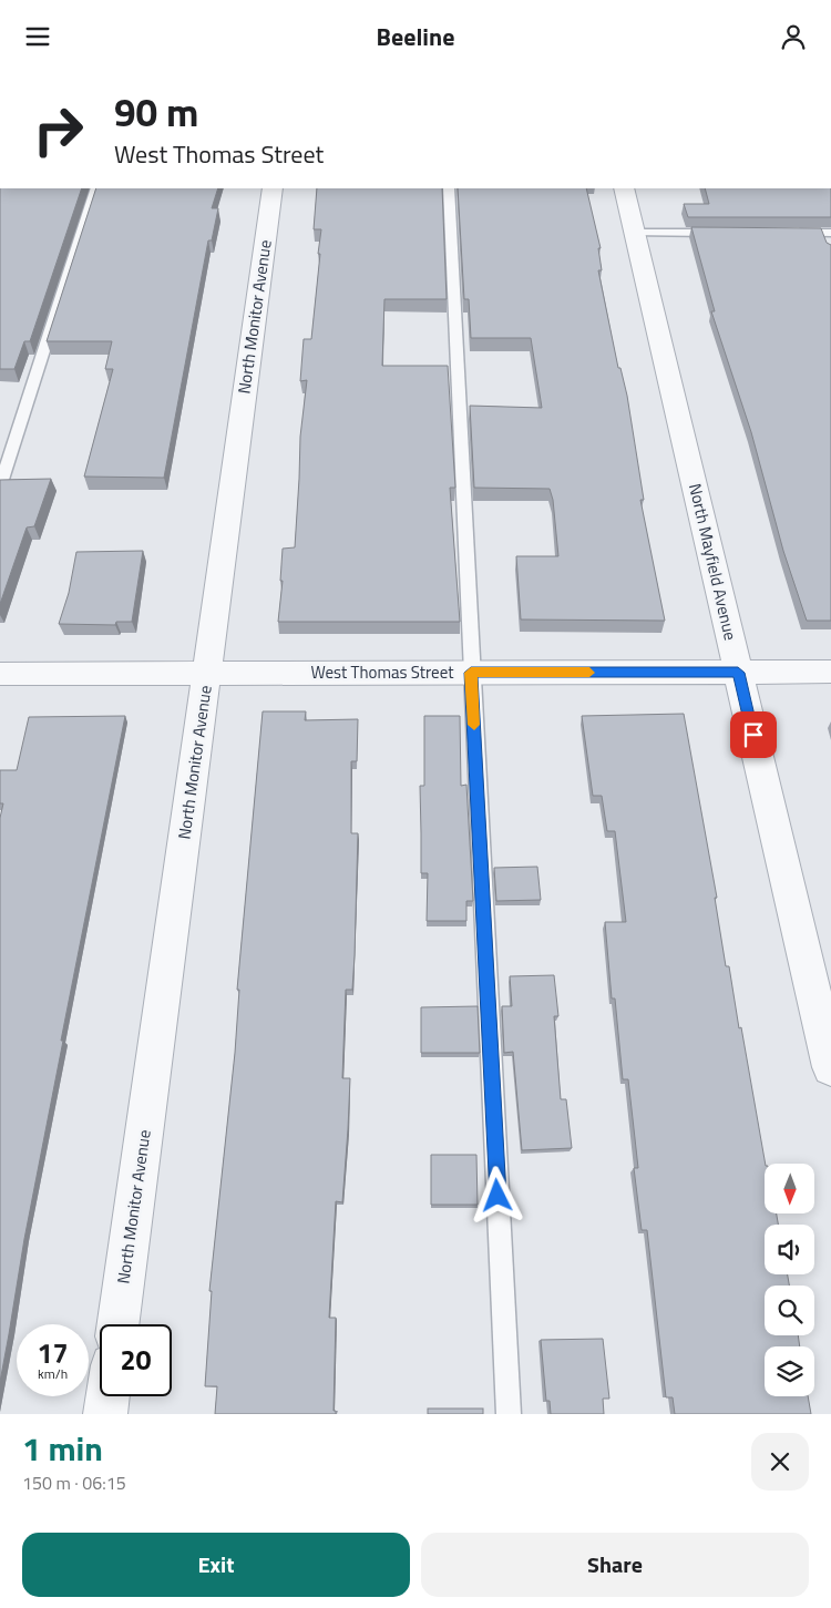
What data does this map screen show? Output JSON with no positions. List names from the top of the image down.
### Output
{
  "streets": {
    "street": ["North Monitor Avenue", "North Mayfield Avenue", "West Thomas Street"]
  },
  "crossings": [
    ["North Monitor Avenue", "West Thomas Street"],
    ["North Mayfield Avenue", "West Thomas Street"]
  ],
  "north": "bottom",
  "page": {
    "header": "Beeline",
    "turn": ["90 m", "West Thomas Street"],
    "speed": "17 km/h",
    "limit": "20",
    "heading": ["1 min", "150 m · 06:15"],
    "buttons": ["Exit", "Share"]
  }
}
